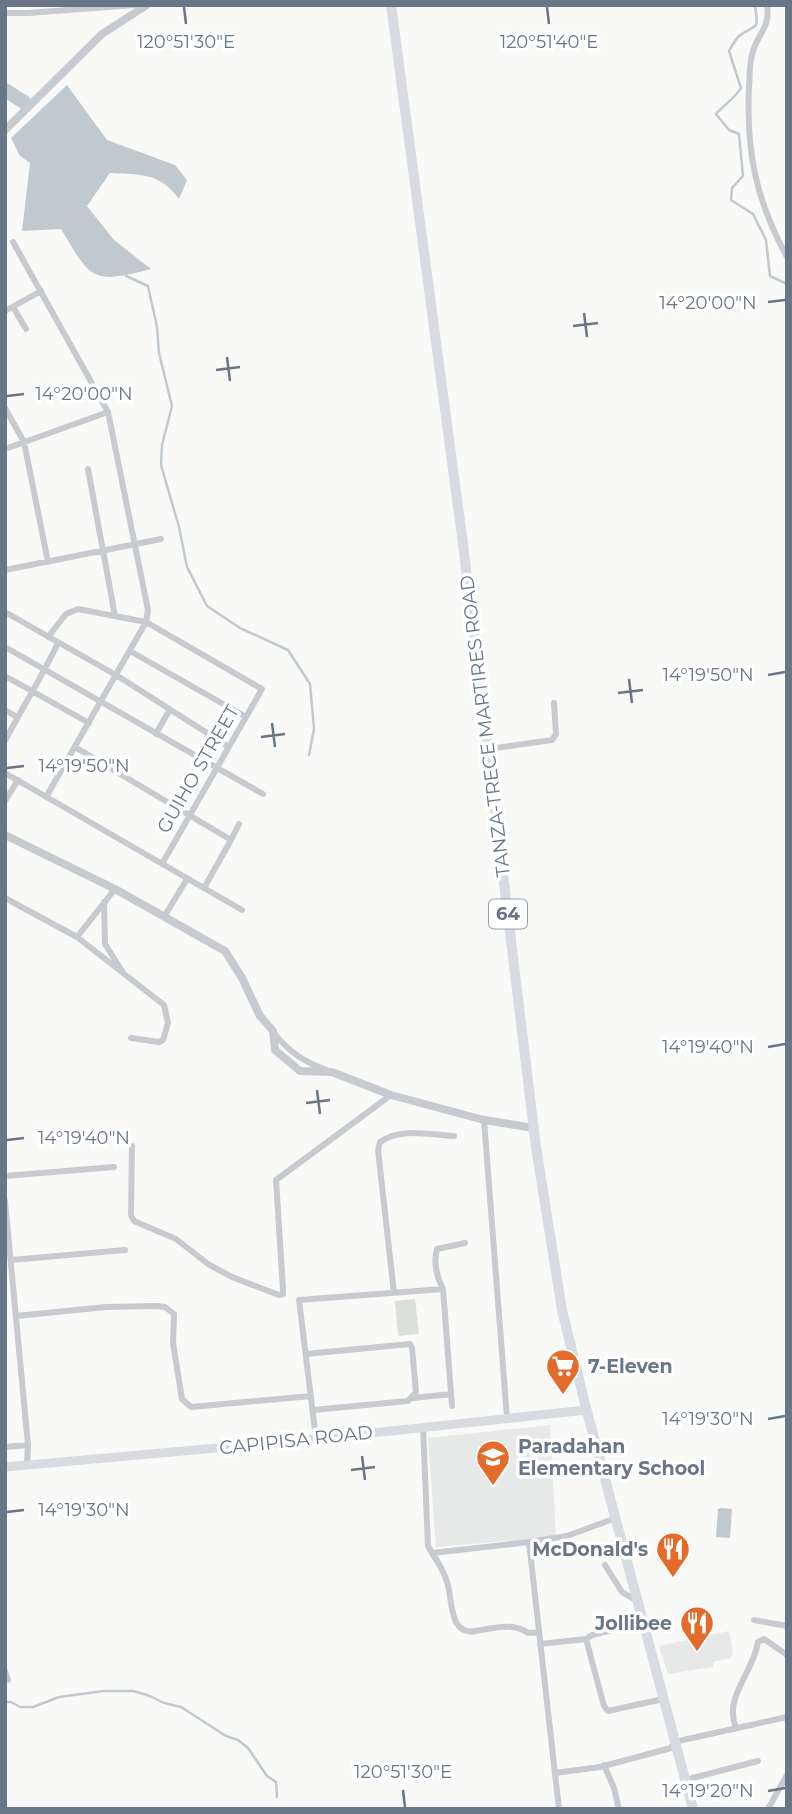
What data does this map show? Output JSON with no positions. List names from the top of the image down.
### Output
{
  "streets": {
    "main road": ["TANZA-TRECE MARTIRES ROAD", "64", "CAPIPISA ROAD"],
    "street": ["GUIHO STREET"]
  },
  "crossings": [
    ["TANZA-TRECE MARTIRES ROAD", "CAPIPISA ROAD"]
  ],
  "places": {
    "supermarket": ["7-Eleven"],
    "school or university": ["Paradahan Elementary School"],
    "restaurant": ["McDonald's", "Jollibee"]
  },
  "coordinates": [
    "120°51'30\"E",
    "120°51'40\"E",
    "14°20'00\"N",
    "14°19'50\"N",
    "14°19'40\"N",
    "14°19'30\"N",
    "14°19'20\"N"
  ]
}
